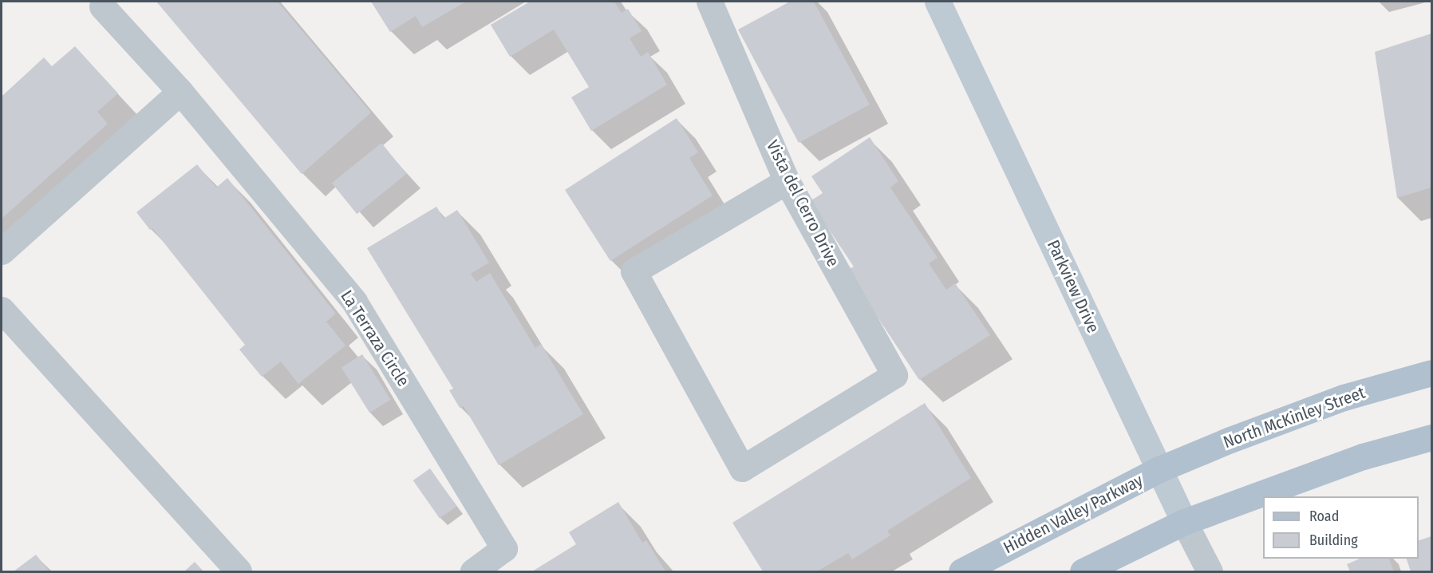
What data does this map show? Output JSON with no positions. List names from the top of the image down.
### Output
{
  "streets": {
    "main road": ["North McKinley Street", "Hidden Valley Parkway"],
    "street": ["Vista del Cerro Drive", "Parkview Drive", "La Terraza Circle"]
  },
  "crossings": [
    ["Parkview Drive", "North McKinley Street"],
    ["Parkview Drive", "Hidden Valley Parkway"],
    ["North McKinley Street", "Hidden Valley Parkway"]
  ],
  "legend": ["Road", "Building"]
}
